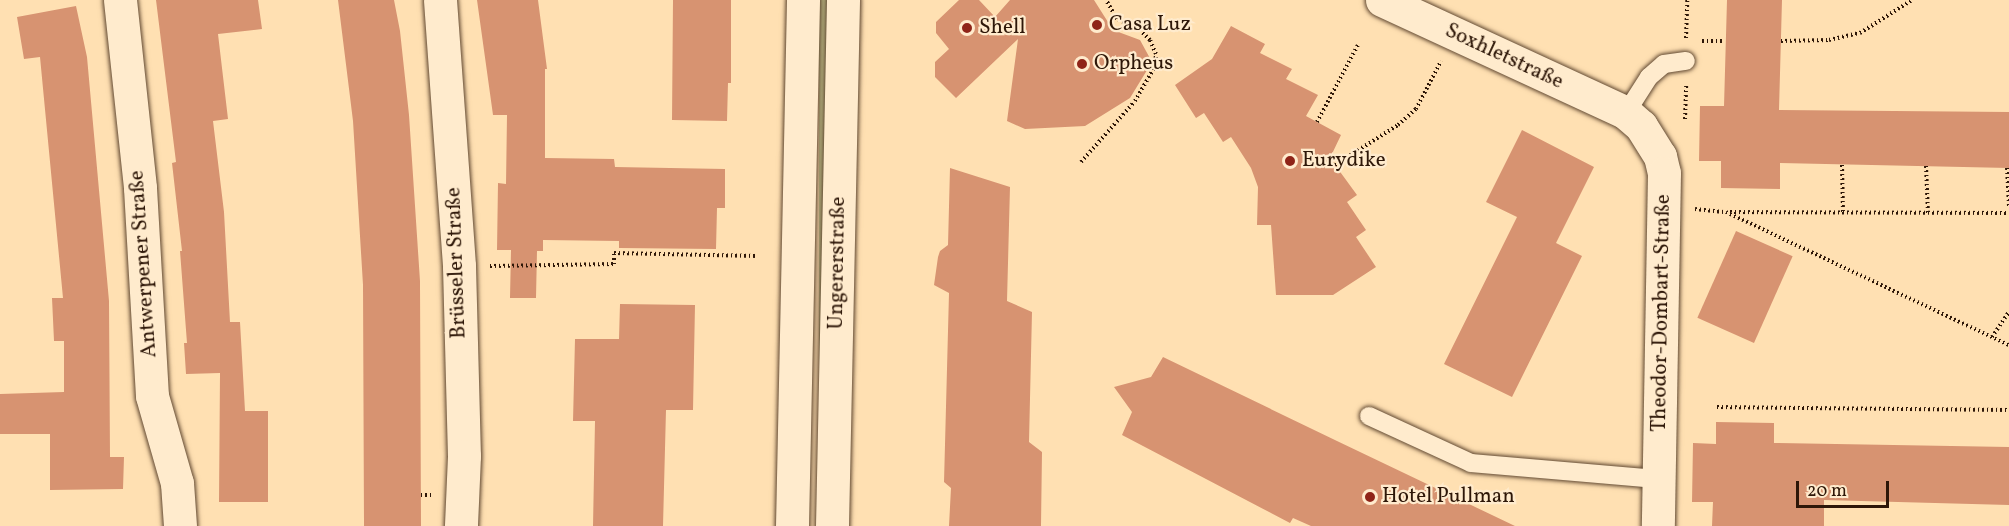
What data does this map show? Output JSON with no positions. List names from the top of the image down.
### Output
{
  "streets": {
    "street": [
      "Soxhletstraße",
      "Brüsseler Straße",
      "Ungererstraße",
      "Antwerpener Straße",
      "Theodor-Dombart-Straße"
    ]
  },
  "crossings": [
    ["Soxhletstraße", "Theodor-Dombart-Straße"]
  ],
  "places": [
    "Casa Luz",
    "Shell",
    "Orpheus",
    "Eurydike",
    "Hotel Pullman"
  ],
  "scale_bar": "20 m"
}
